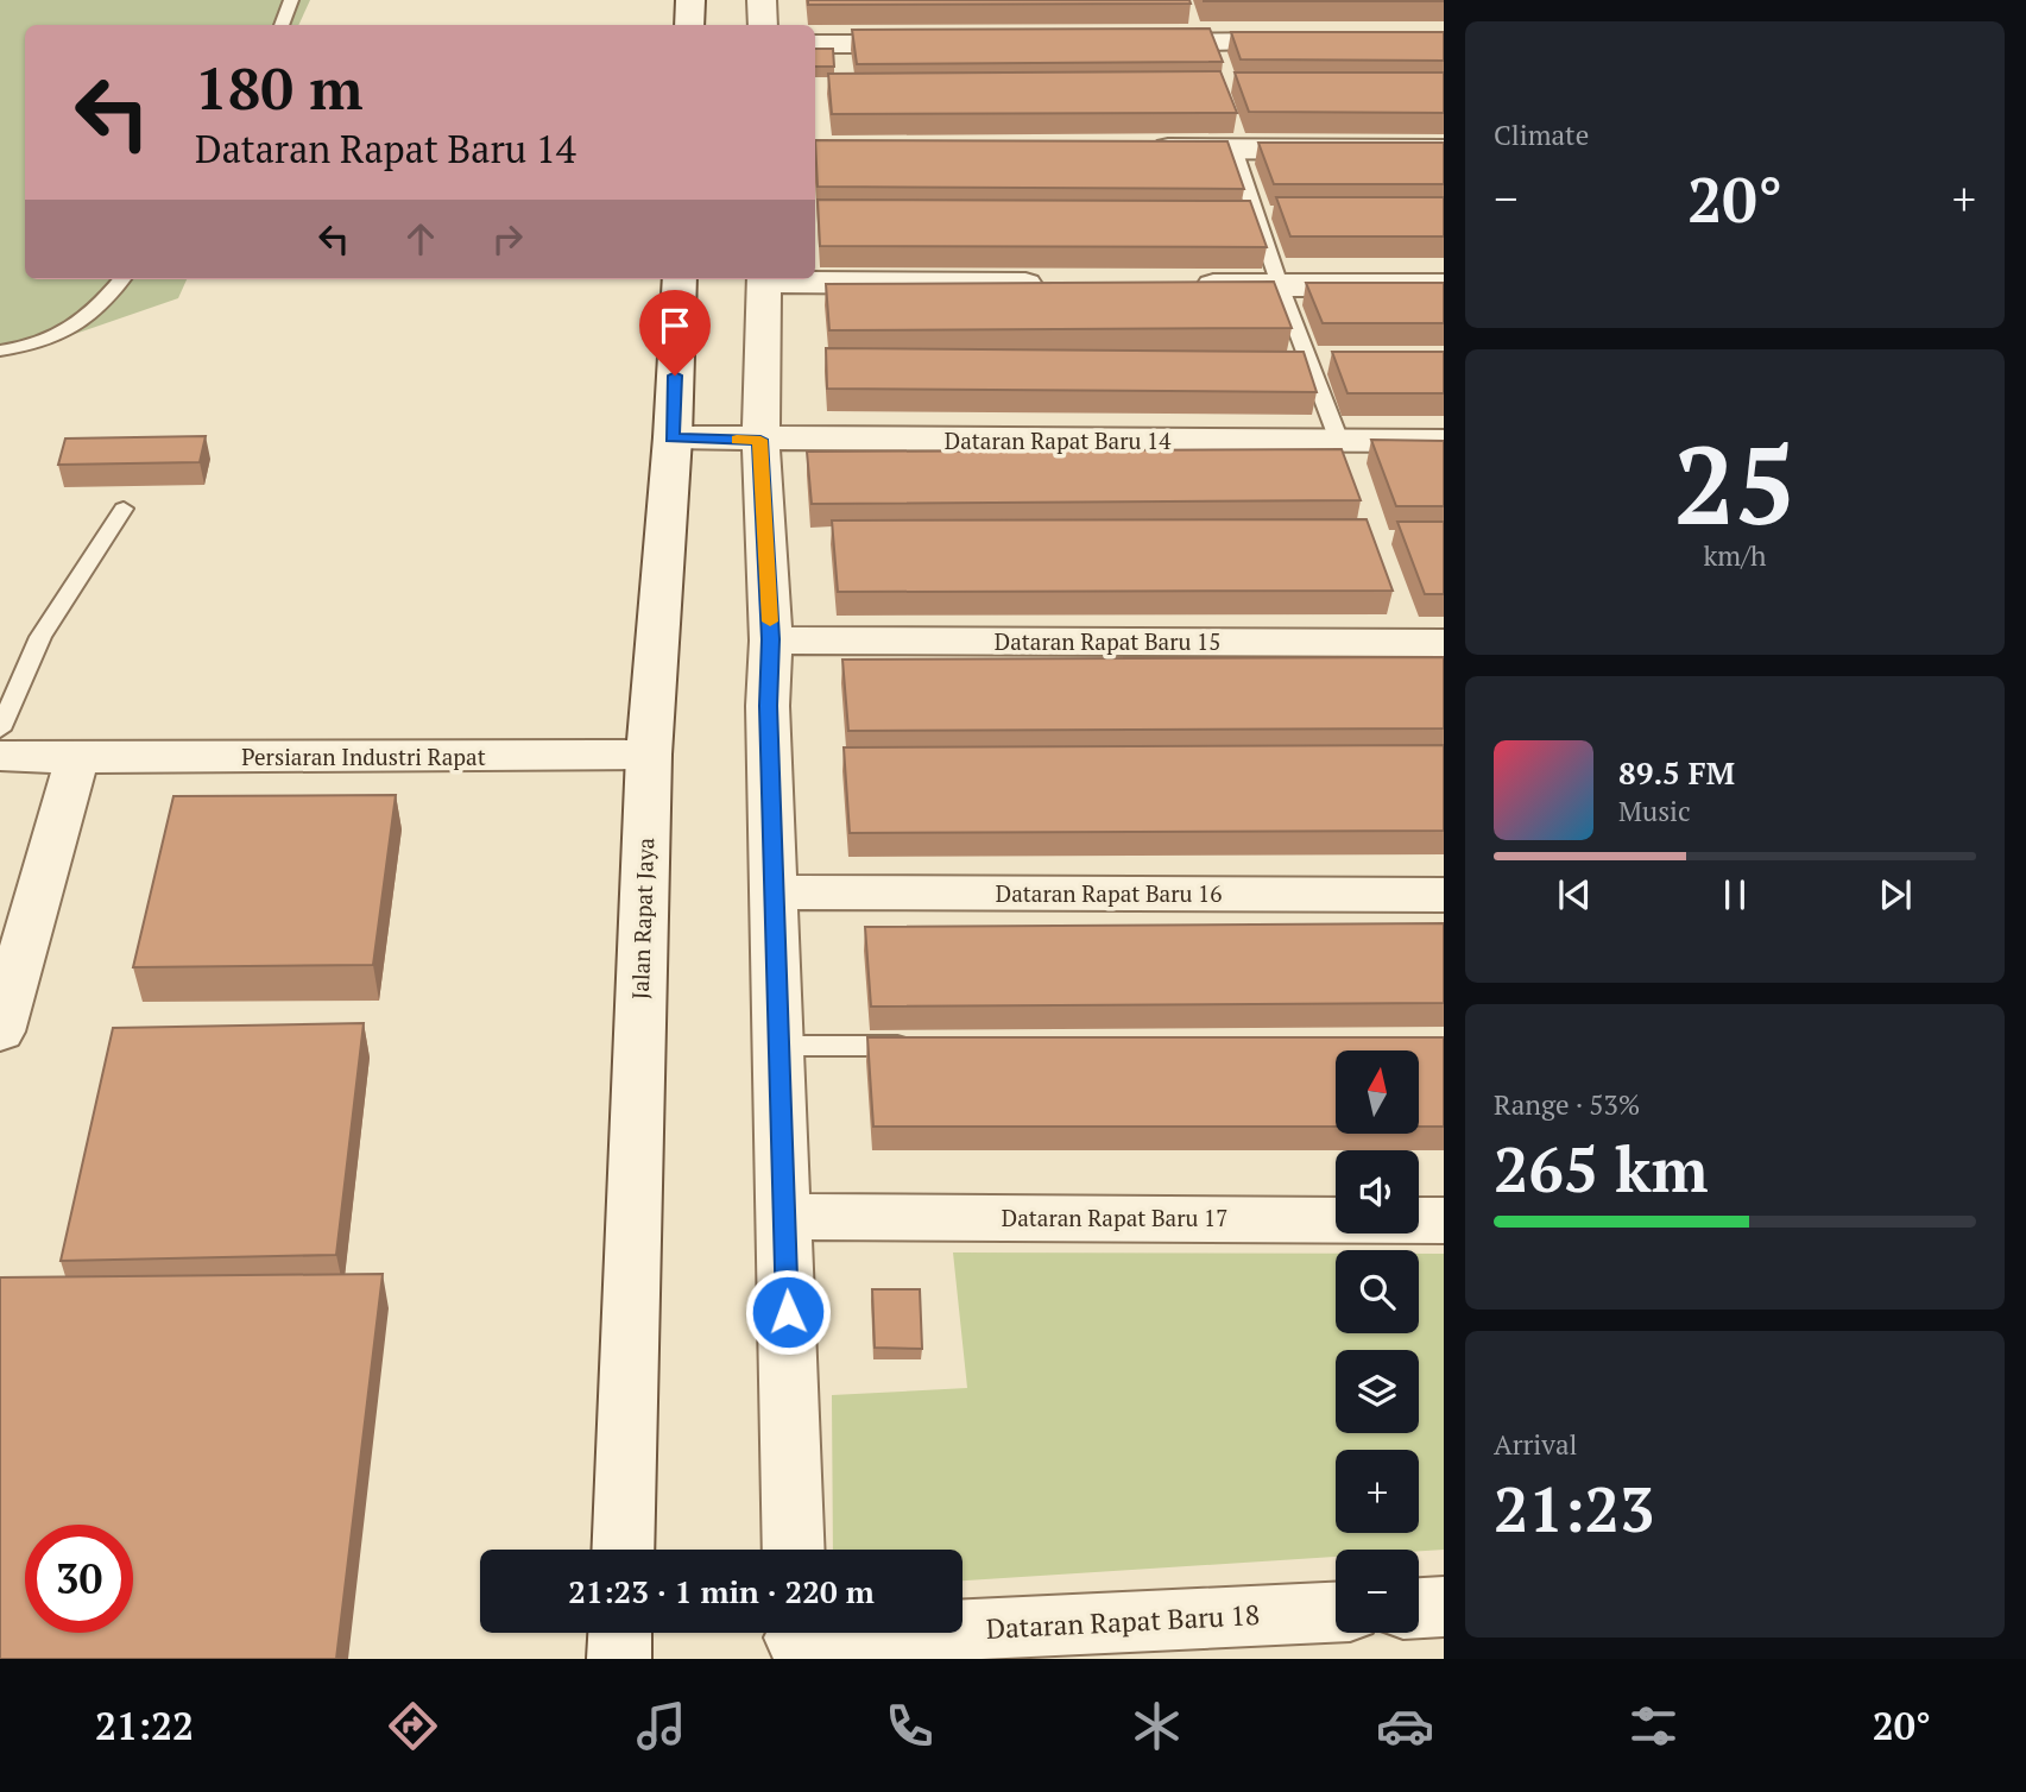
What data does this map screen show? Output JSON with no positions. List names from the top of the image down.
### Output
{
  "streets": {
    "street": [
      "Dataran Rapat Baru 14",
      "Dataran Rapat Baru 15",
      "Persiaran Industri Rapat",
      "Dataran Rapat Baru 16",
      "Jalan Rapat Jaya",
      "Dataran Rapat Baru 17",
      "Dataran Rapat Baru 18"
    ]
  },
  "crossings": [
    ["Dataran Rapat Baru 14", "Jalan Rapat Jaya"],
    ["Persiaran Industri Rapat", "Jalan Rapat Jaya"]
  ],
  "north": "top",
  "page": {
    "tile": [
      "Climate",
      ["25", "km/h"],
      ["Range · 53%", "265 km"],
      ["Arrival", "21:23"]
    ],
    "turn": ["180 m", "Dataran Rapat Baru 14"],
    "heat": ["−", "20°", "+"],
    "song": ["89.5 FM", "Music"],
    "map_buttons": ["+", "−"],
    "limit": "30",
    "trip": "21:23 · 1 min · 220 m",
    "tabs": ["21:22", "20°"]
  }
}
